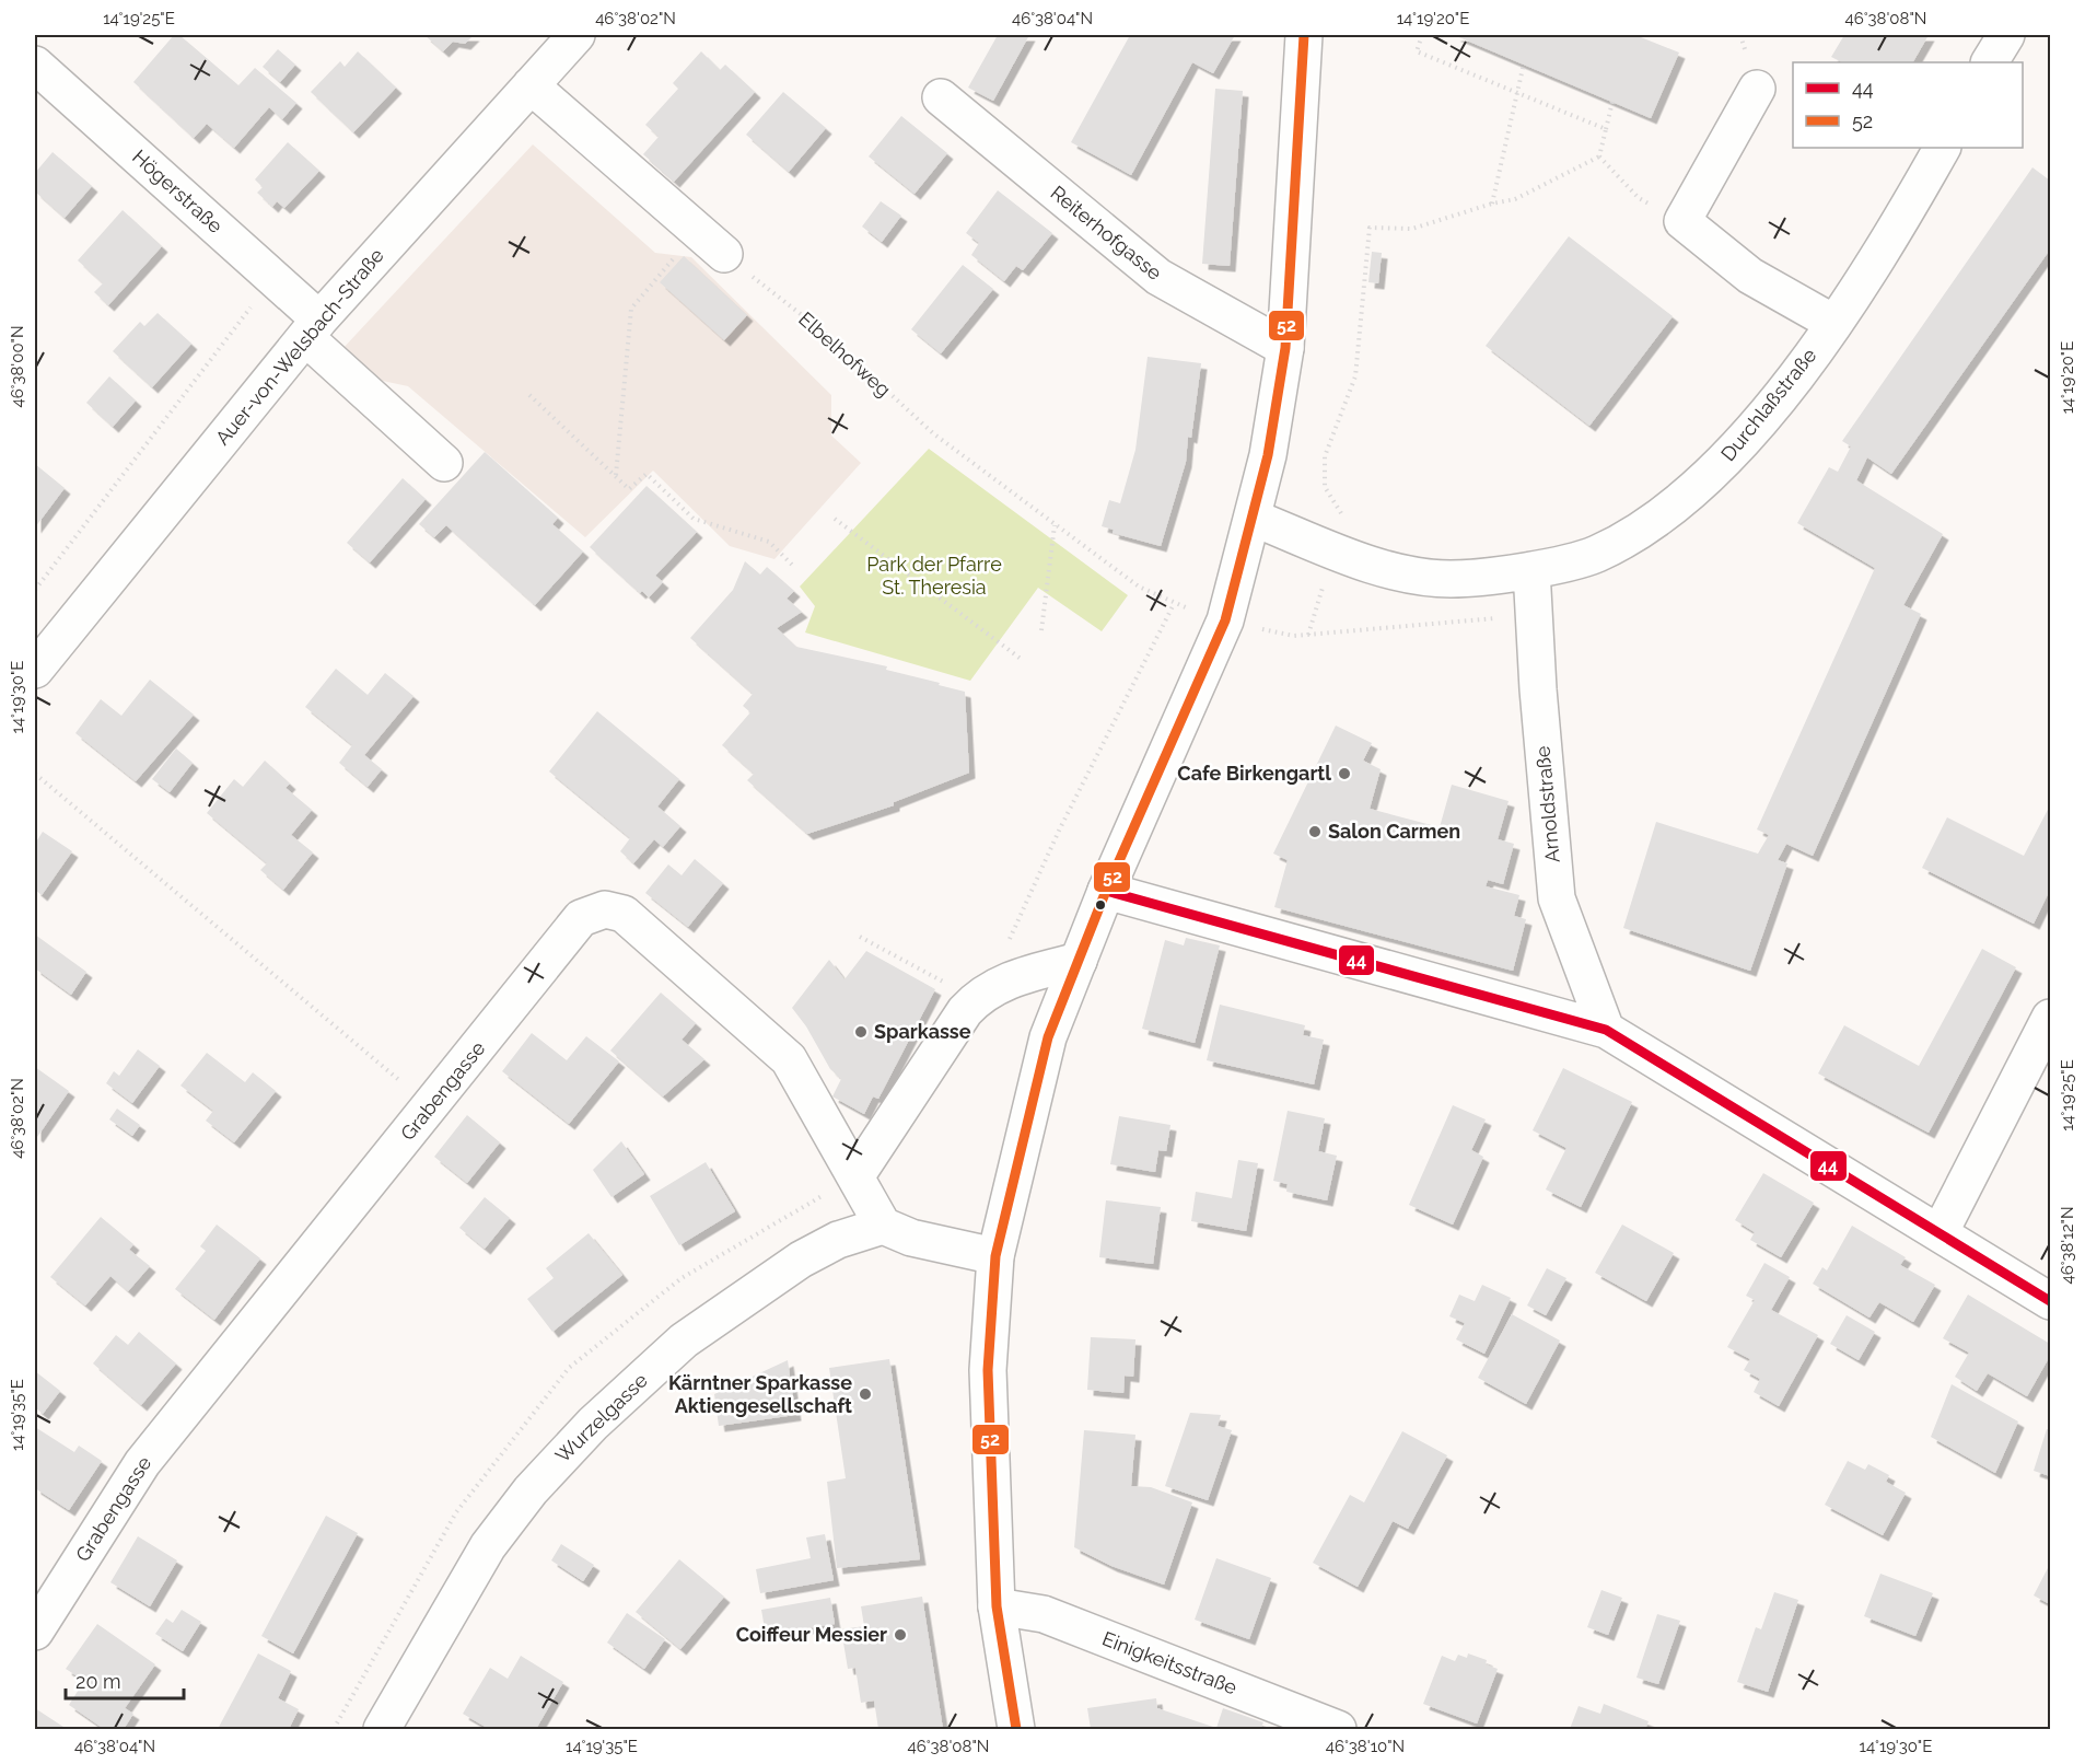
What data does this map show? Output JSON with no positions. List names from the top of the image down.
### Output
{
  "streets": {
    "street": [
      "Högerstraße",
      "Reiterhofgasse",
      "Auer-von-Welsbach-Straße",
      "Durchlaßstraße",
      "Arnoldstraße",
      "Grabengasse",
      "Wurzelgasse",
      "Einigkeitsstraße"
    ],
    "path": ["Elbelhofweg"]
  },
  "crossings": [
    ["Högerstraße", "Auer-von-Welsbach-Straße"],
    ["Durchlaßstraße", "Arnoldstraße"],
    ["Grabengasse", "Wurzelgasse"]
  ],
  "parks": ["Park der Pfarre St. Theresia"],
  "places": [
    "Cafe Birkengartl",
    "Salon Carmen",
    "Sparkasse",
    "Kärntner Sparkasse Aktiengesellschaft",
    "Coiffeur Messier"
  ],
  "lines": ["transit line 52", "transit line 44"],
  "legend": ["44", "52"],
  "scale_bar": "20 m",
  "coordinates": [
    "14°19'25\"E",
    "46°38'02\"N",
    "46°38'04\"N",
    "14°19'20\"E",
    "46°38'08\"N",
    "46°38'00\"N",
    "14°19'30\"E",
    "46°38'12\"N",
    "14°19'35\"E",
    "46°38'10\"N"
  ]
}
